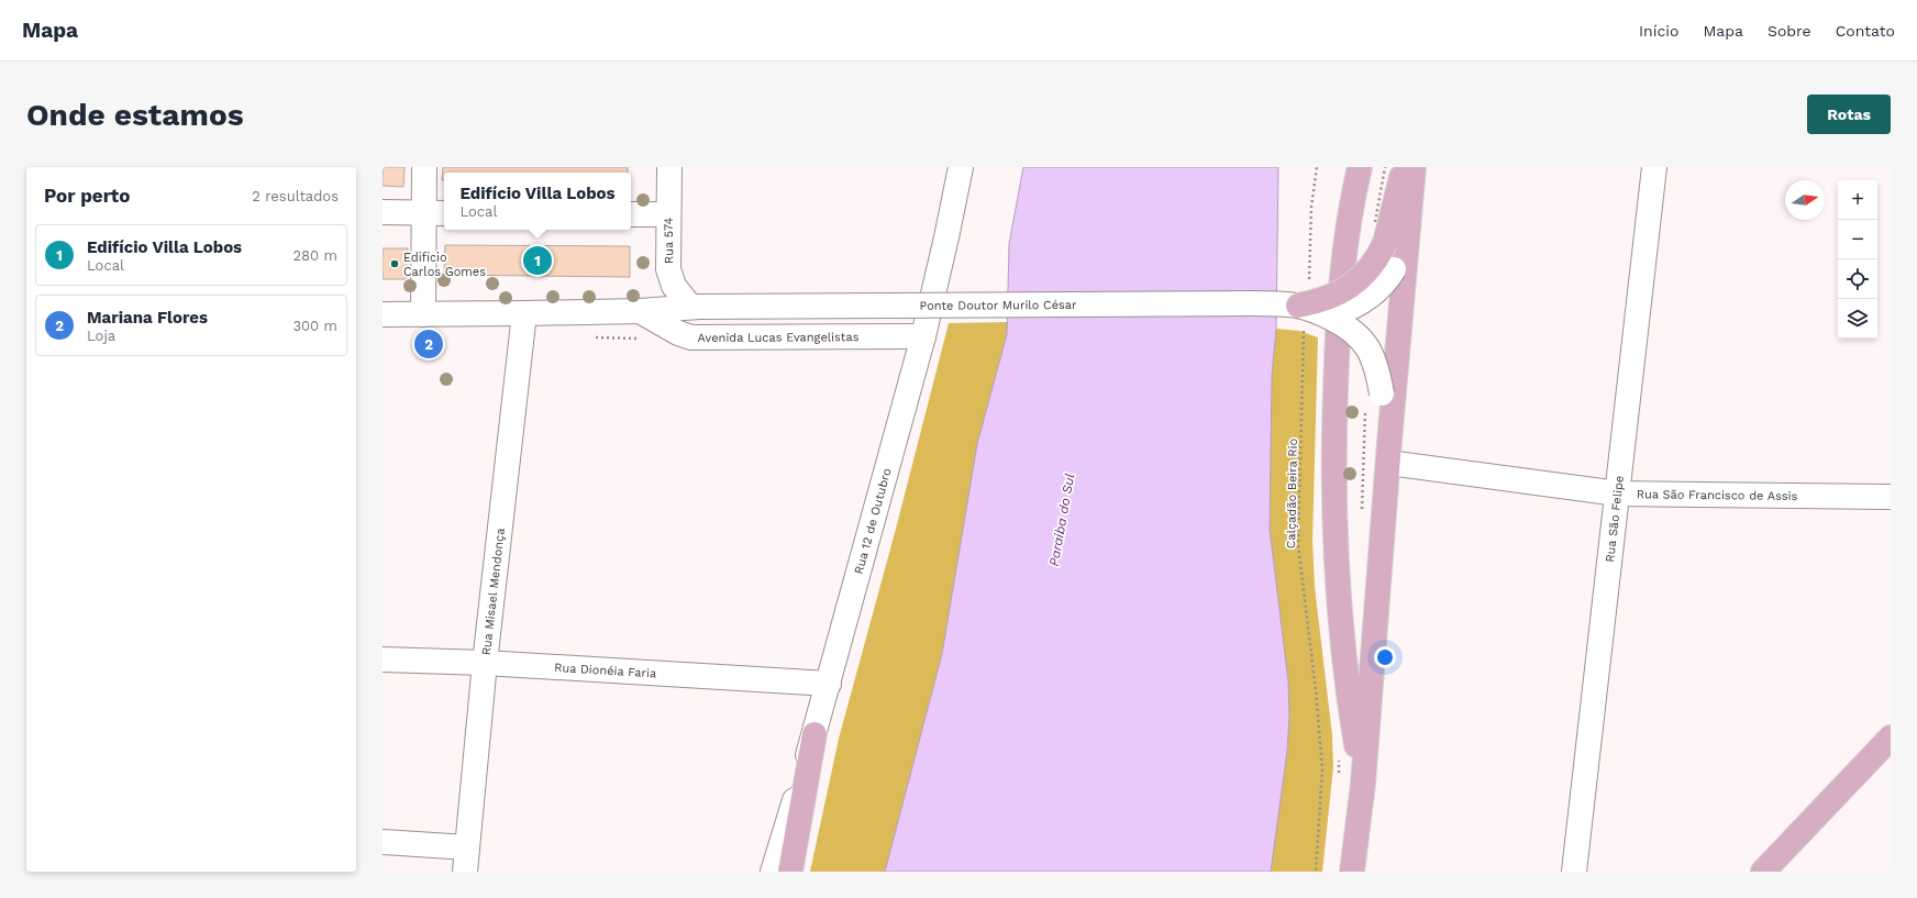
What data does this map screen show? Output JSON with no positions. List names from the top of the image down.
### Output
{
  "streets": {
    "street": [
      "Rua 574",
      "Ponte Doutor Murilo César",
      "Avenida Lucas Evangelistas",
      "Rua São Francisco de Assis",
      "Rua São Felipe",
      "Rua 12 de Outubro",
      "Rua Misael Mendonça",
      "Rua Dionéia Faria"
    ],
    "path": ["Calçadão Beira Rio"]
  },
  "crossings": [
    ["Rua 574", "Ponte Doutor Murilo César"],
    ["Ponte Doutor Murilo César", "Avenida Lucas Evangelistas"],
    ["Ponte Doutor Murilo César", "Calçadão Beira Rio"],
    ["Ponte Doutor Murilo César", "Rua São Francisco de Assis"],
    ["Ponte Doutor Murilo César", "Rua Misael Mendonça"],
    ["Avenida Lucas Evangelistas", "Rua 12 de Outubro"],
    ["Rua São Francisco de Assis", "Rua São Felipe"],
    ["Rua 12 de Outubro", "Rua Dionéia Faria"],
    ["Rua Misael Mendonça", "Rua Dionéia Faria"]
  ],
  "water": ["Paraiba do Sul"],
  "places": ["Edifício Carlos Gomes"],
  "north": "right",
  "page": {
    "header": "Mapa",
    "nav": [
      "Início",
      "Mapa",
      "Sobre",
      "Contato"
    ],
    "buttons": "Rotas",
    "title": "Onde estamos",
    "heading": ["Por perto", "2 resultados"],
    "popup": ["Edifício Villa Lobos", "Local"],
    "map_buttons": ["+", "−"],
    "list": [
      {
        "mark": "1",
        "name": "Edifício Villa Lobos",
        "note": "Local",
        "value": "280 m"
      },
      {
        "mark": "2",
        "name": "Mariana Flores",
        "note": "Loja",
        "value": "300 m"
      }
    ],
    "pins": ["1", "2"]
  }
}
